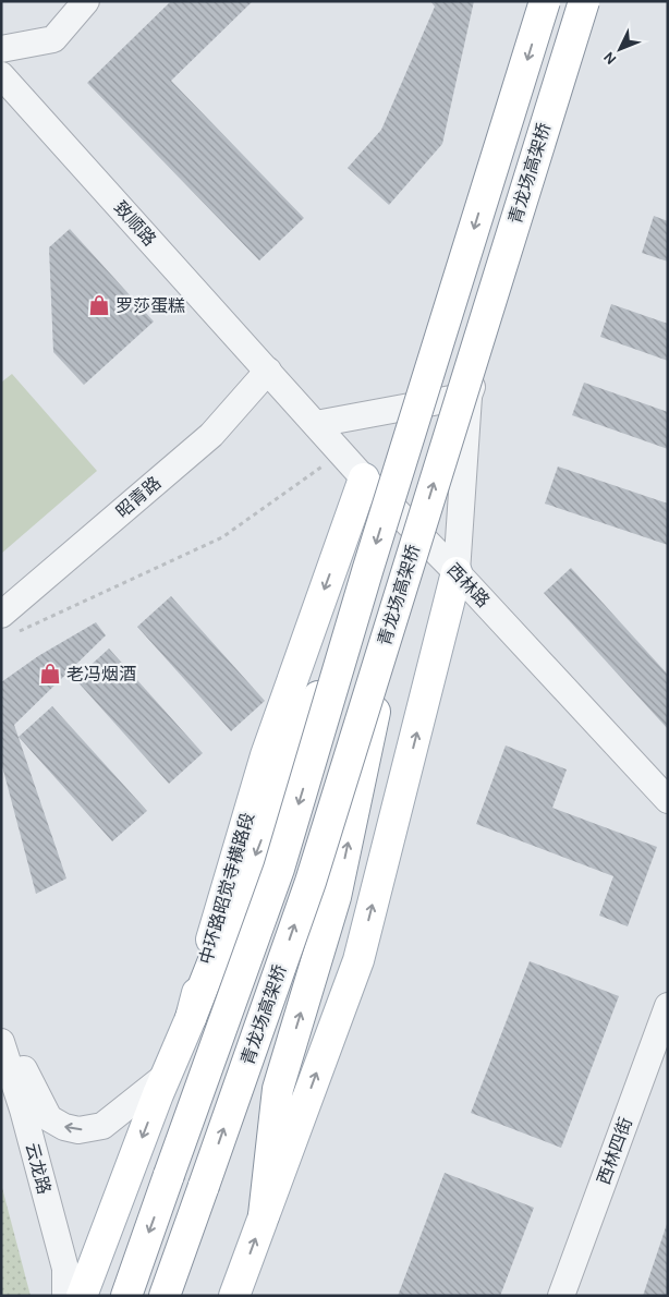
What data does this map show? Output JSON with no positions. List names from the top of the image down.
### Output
{
  "streets": {
    "main road": ["青龙场高架桥", "中环路昭觉寺横路段"],
    "street": [
      "致顺路",
      "昭青路",
      "西林路",
      "西林四街",
      "云龙路"
    ]
  },
  "crossings": [
    ["致顺路", "昭青路"],
    ["致顺路", "西林路"],
    ["昭青路", "西林路"],
    ["西林路", "中环路昭觉寺横路段"]
  ],
  "places": {
    "shop": ["罗莎蛋糕", "老冯烟酒"]
  },
  "north": "bottom left"
}
